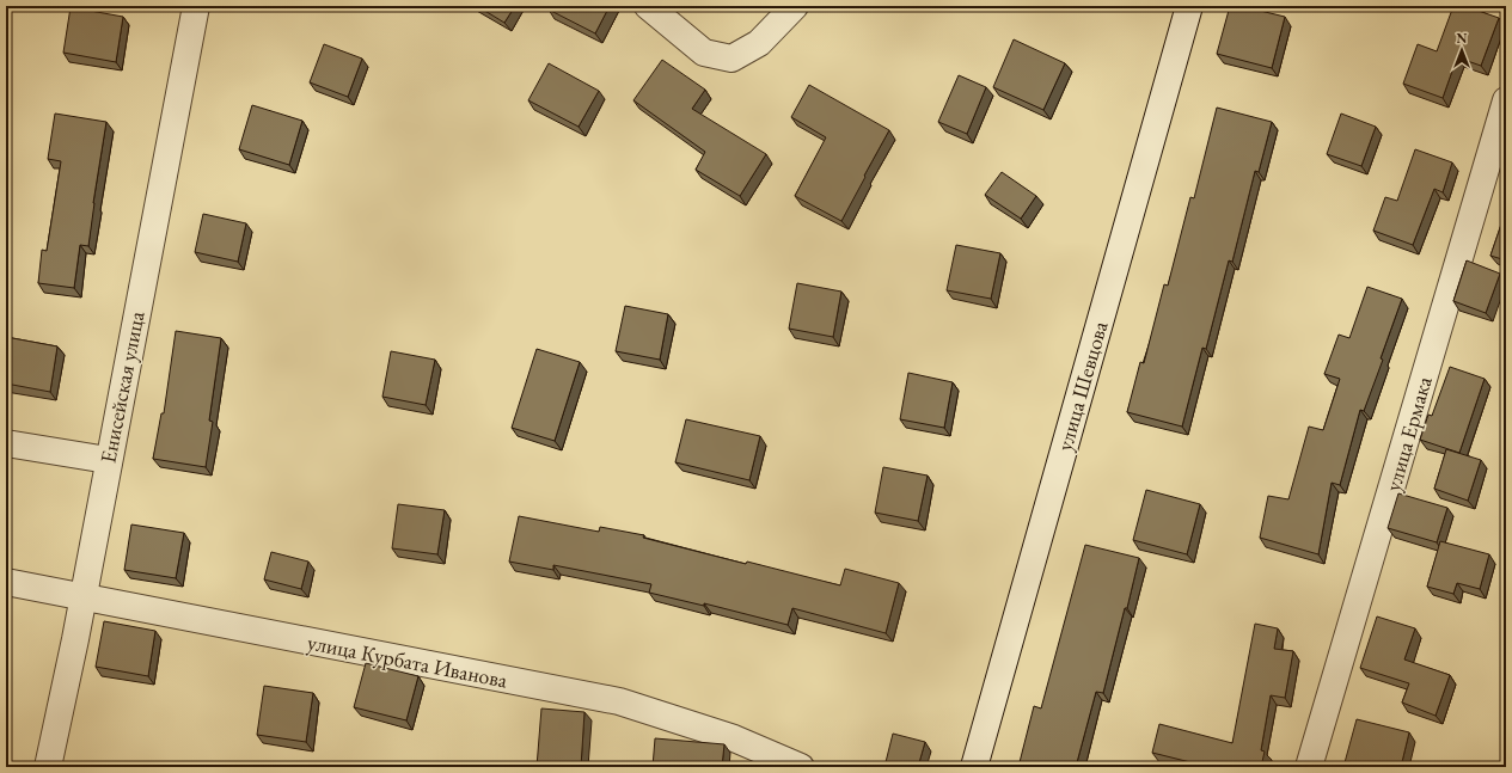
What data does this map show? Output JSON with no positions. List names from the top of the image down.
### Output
{
  "streets": {
    "street": [
      "улица Шевцова",
      "Енисейская улица",
      "улица Ермака",
      "улица Курбата Иванова"
    ]
  },
  "crossings": [
    ["Енисейская улица", "улица Курбата Иванова"]
  ],
  "north": "top"
}
